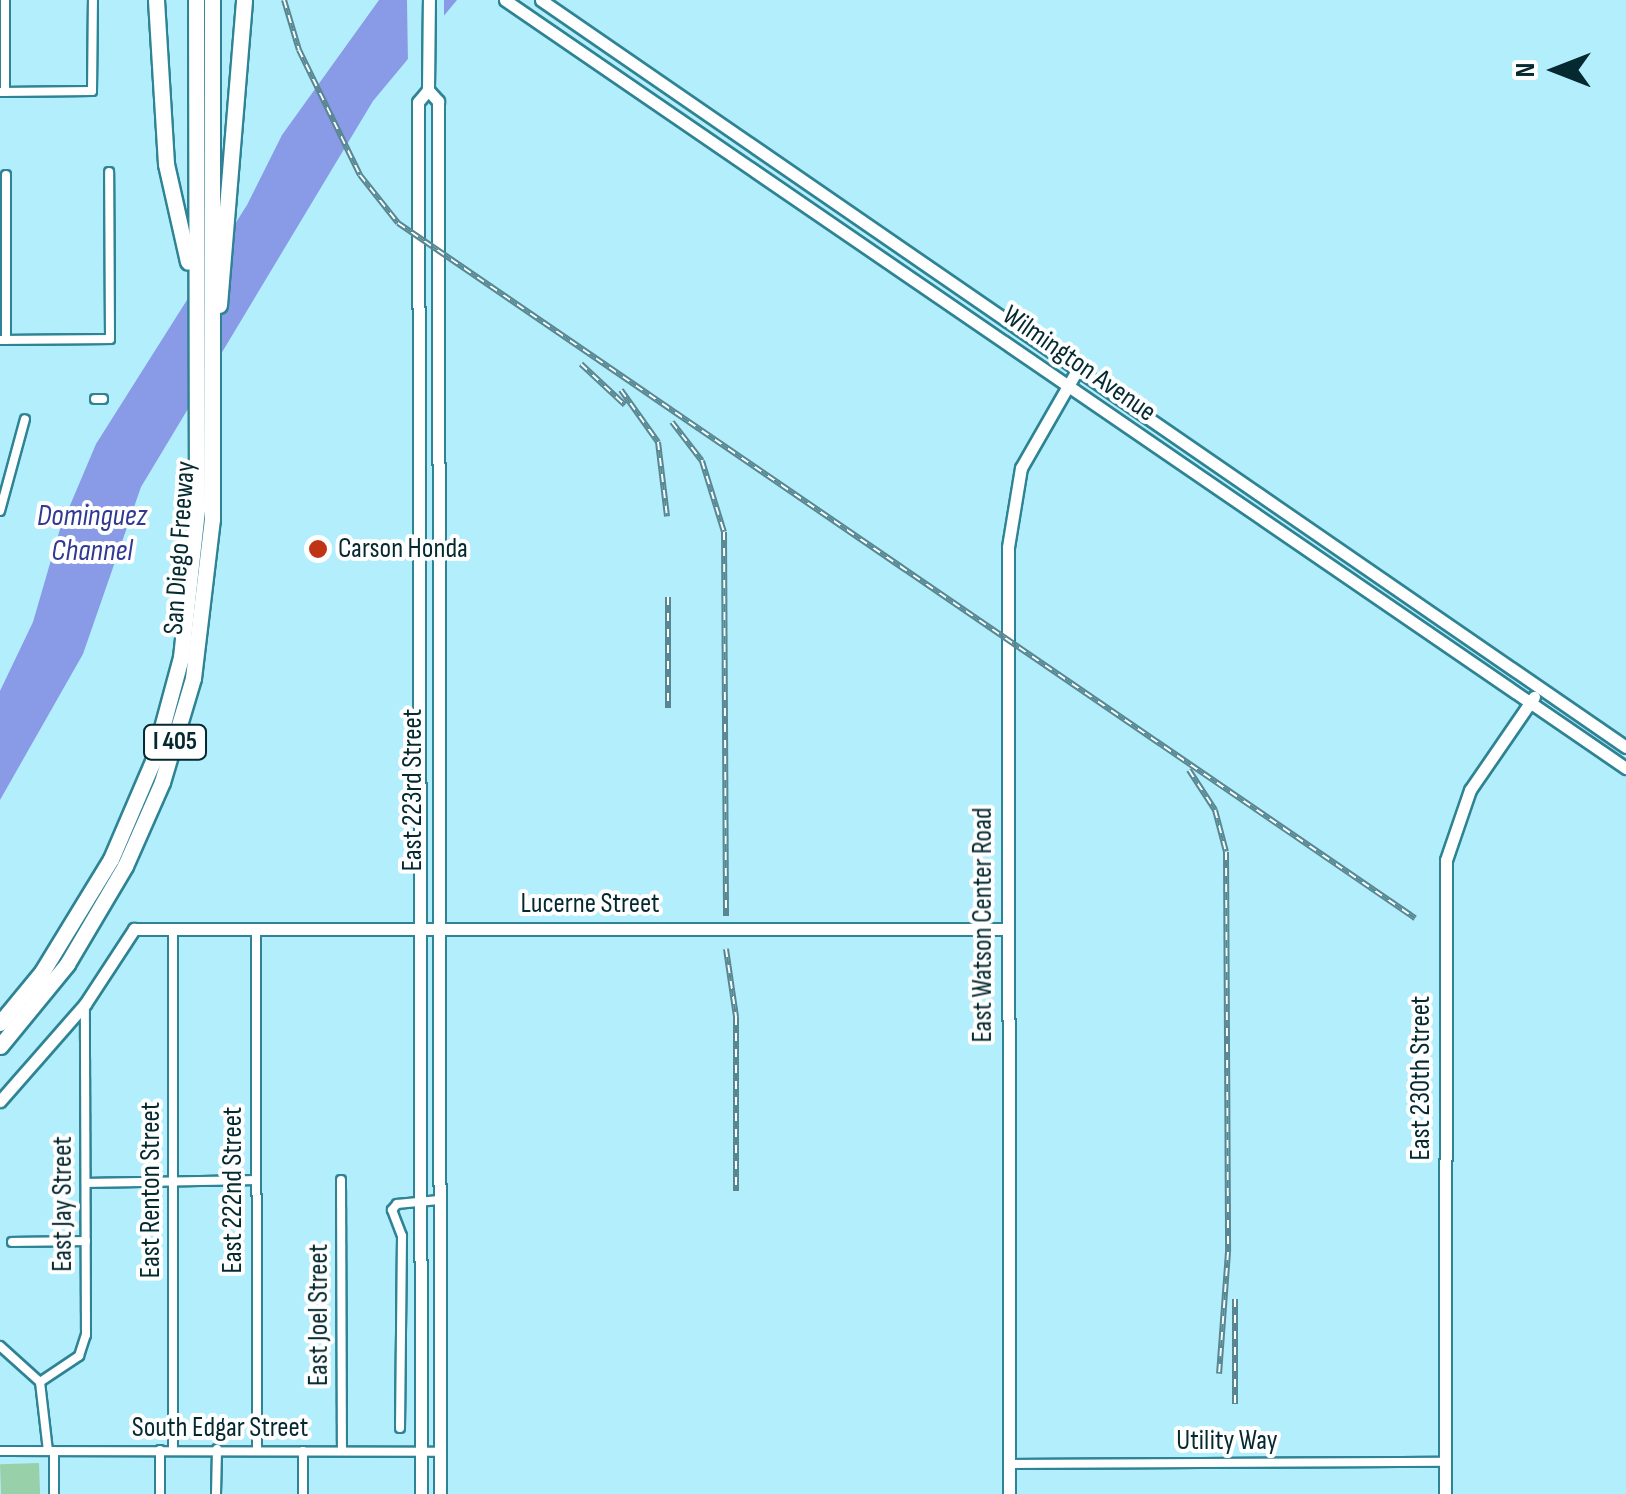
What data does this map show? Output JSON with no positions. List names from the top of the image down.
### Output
{
  "streets": {
    "highway": ["San Diego Freeway", "I 405"],
    "main road": [
      "Wilmington Avenue",
      "East 223rd Street",
      "Lucerne Street",
      "East Watson Center Road",
      "East 230th Street"
    ],
    "street": [
      "East Renton Street",
      "East 222nd Street",
      "East Jay Street",
      "East Joel Street",
      "South Edgar Street",
      "Utility Way"
    ]
  },
  "crossings": [
    ["Wilmington Avenue", "East Watson Center Road"],
    ["Wilmington Avenue", "East 230th Street"],
    ["East 223rd Street", "Lucerne Street"],
    ["East 223rd Street", "South Edgar Street"],
    ["Lucerne Street", "East Watson Center Road"],
    ["Lucerne Street", "East Renton Street"],
    ["Lucerne Street", "East 222nd Street"],
    ["Lucerne Street", "East Jay Street"],
    ["East Watson Center Road", "Utility Way"],
    ["East 230th Street", "Utility Way"],
    ["East Renton Street", "South Edgar Street"],
    ["East 222nd Street", "South Edgar Street"],
    ["East Joel Street", "South Edgar Street"]
  ],
  "water": ["Dominguez Channel"],
  "places": ["Carson Honda"],
  "north": "left"
}
